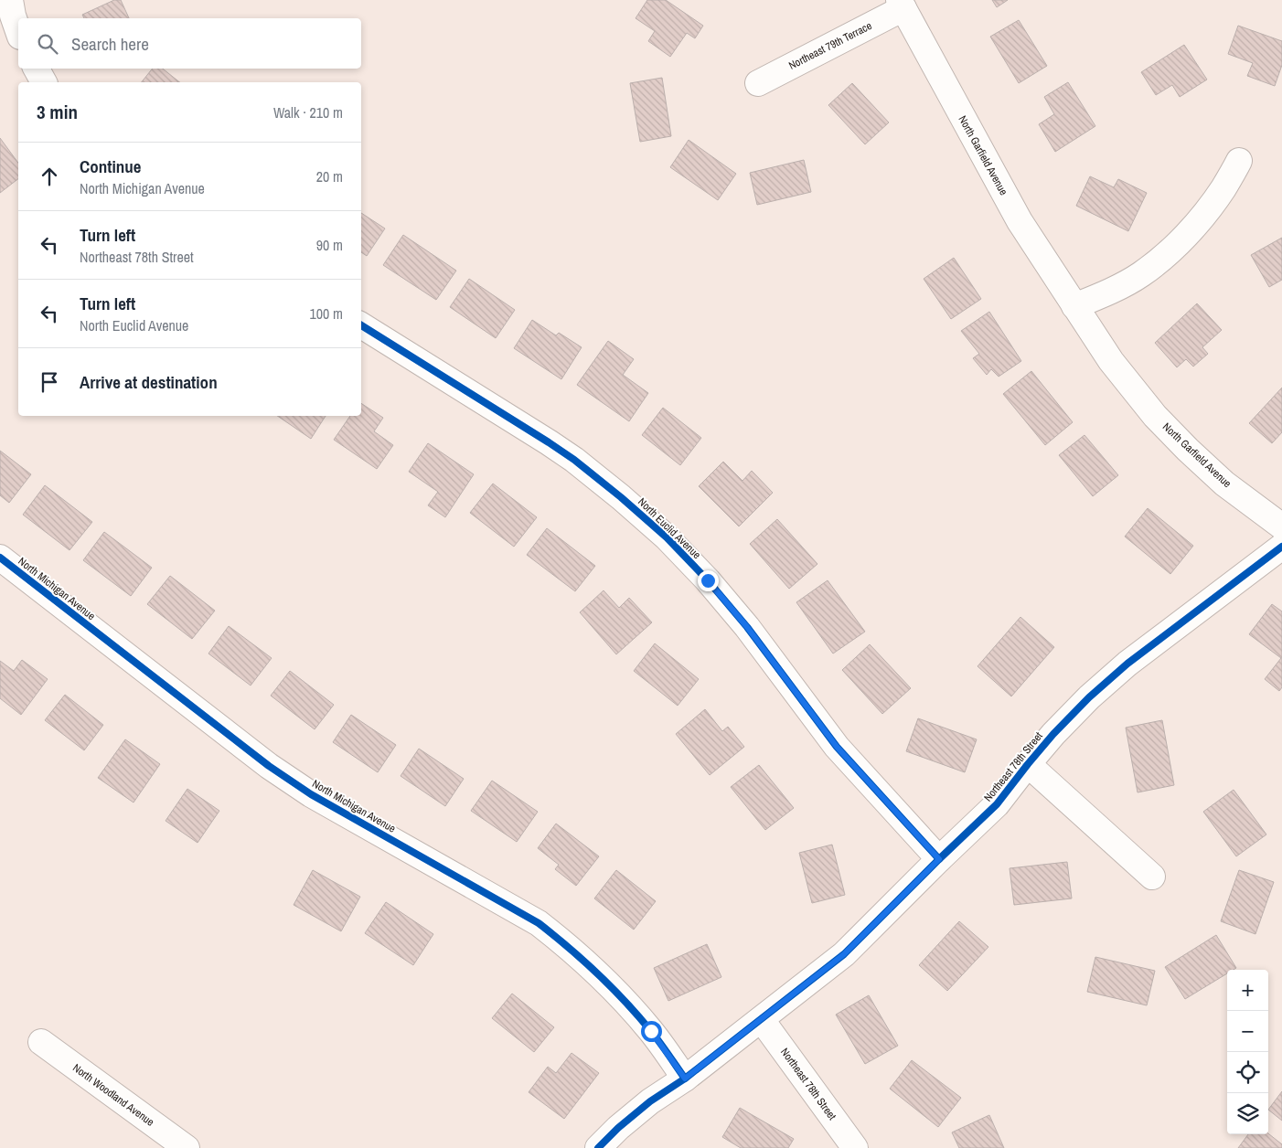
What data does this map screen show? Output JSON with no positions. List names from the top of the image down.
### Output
{
  "streets": {
    "street": [
      "Northeast 79th Terrace",
      "North Garfield Avenue",
      "North Euclid Avenue",
      "North Michigan Avenue",
      "Northeast 78th Street",
      "North Woodland Avenue"
    ]
  },
  "crossings": [
    ["Northeast 79th Terrace", "North Garfield Avenue"],
    ["North Euclid Avenue", "Northeast 78th Street"],
    ["North Michigan Avenue", "Northeast 78th Street"]
  ],
  "page": {
    "search": "Search here",
    "heading": ["3 min", "Walk · 210 m"],
    "list": [
      ["Continue", "North Michigan Avenue", "20 m"],
      ["Turn left", "Northeast 78th Street", "90 m"],
      ["Turn left", "North Euclid Avenue", "100 m"],
      "Arrive at destination"
    ],
    "map_buttons": ["+", "−"]
  }
}
